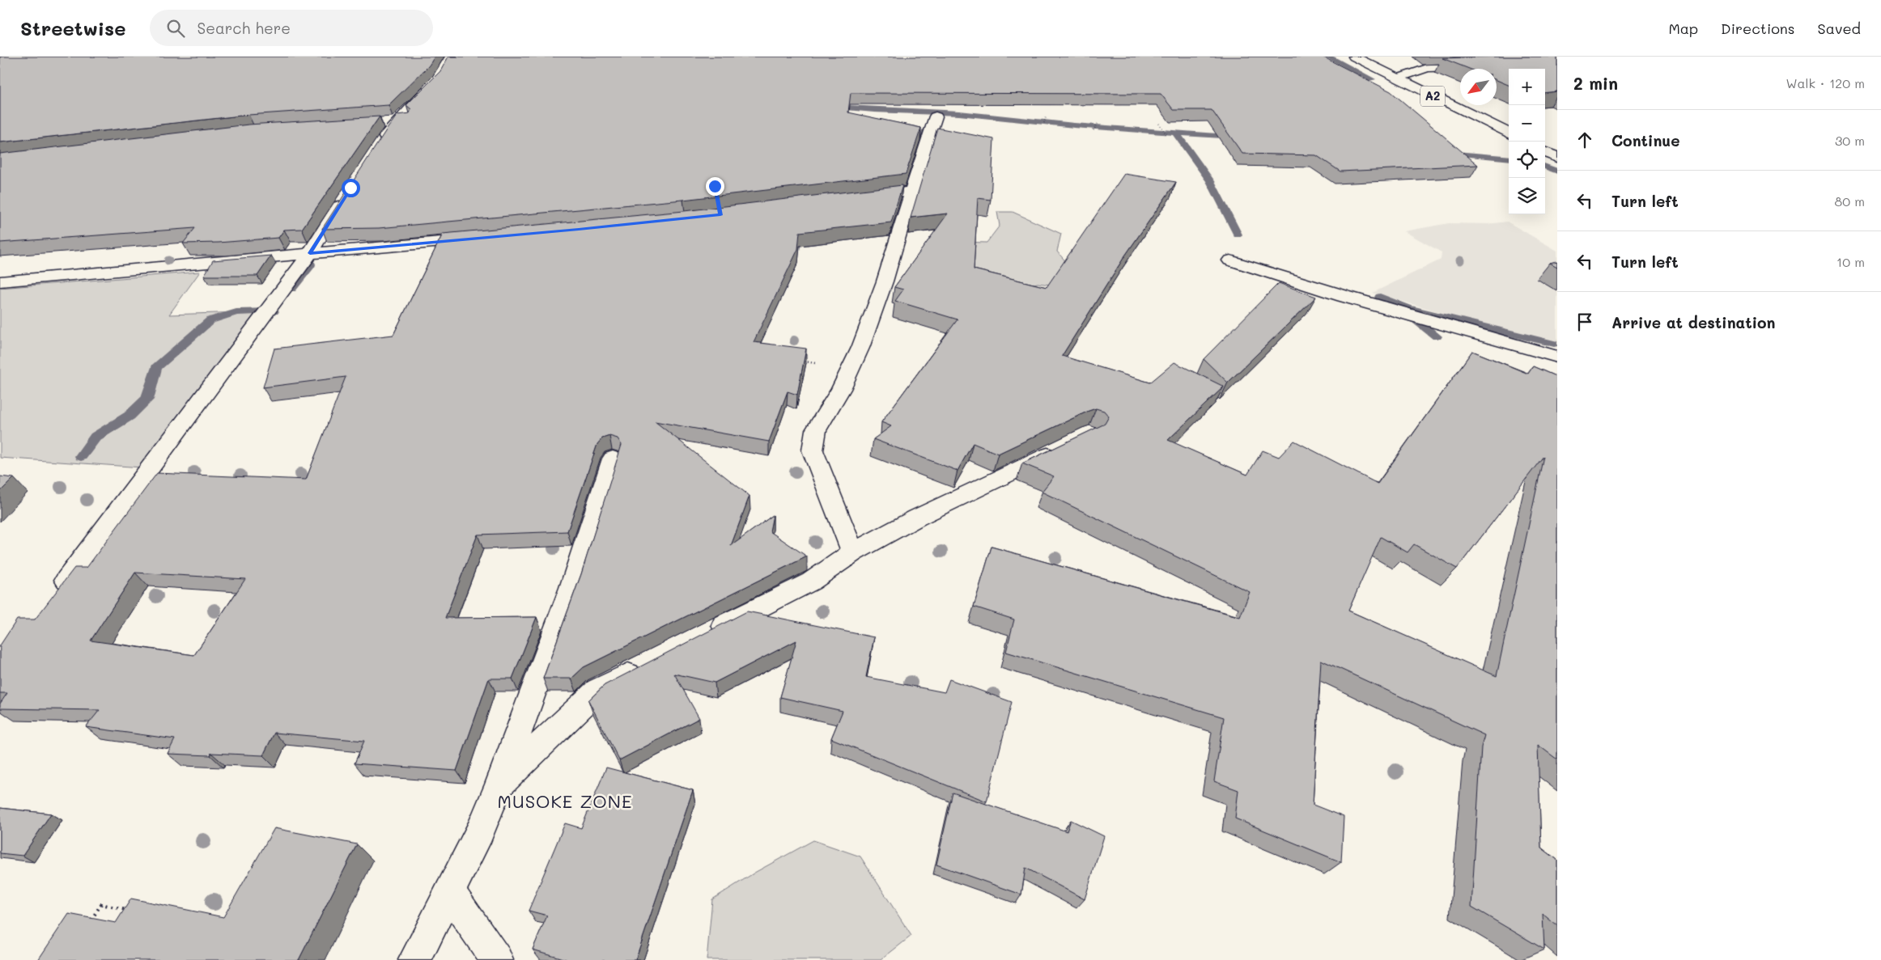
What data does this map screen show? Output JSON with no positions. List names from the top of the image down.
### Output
{
  "streets": {
    "street": ["A2"]
  },
  "districts": ["MUSOKE ZONE"],
  "north": "bottom left",
  "page": {
    "header": "Streetwise",
    "search": "Search here",
    "nav": ["Map", "Directions", "Saved"],
    "heading": ["2 min", "Walk · 120 m"],
    "map_buttons": ["+", "−"],
    "list": [
      ["Continue", "30 m"],
      ["Turn left", "80 m"],
      ["Turn left", "10 m"],
      "Arrive at destination"
    ]
  }
}
